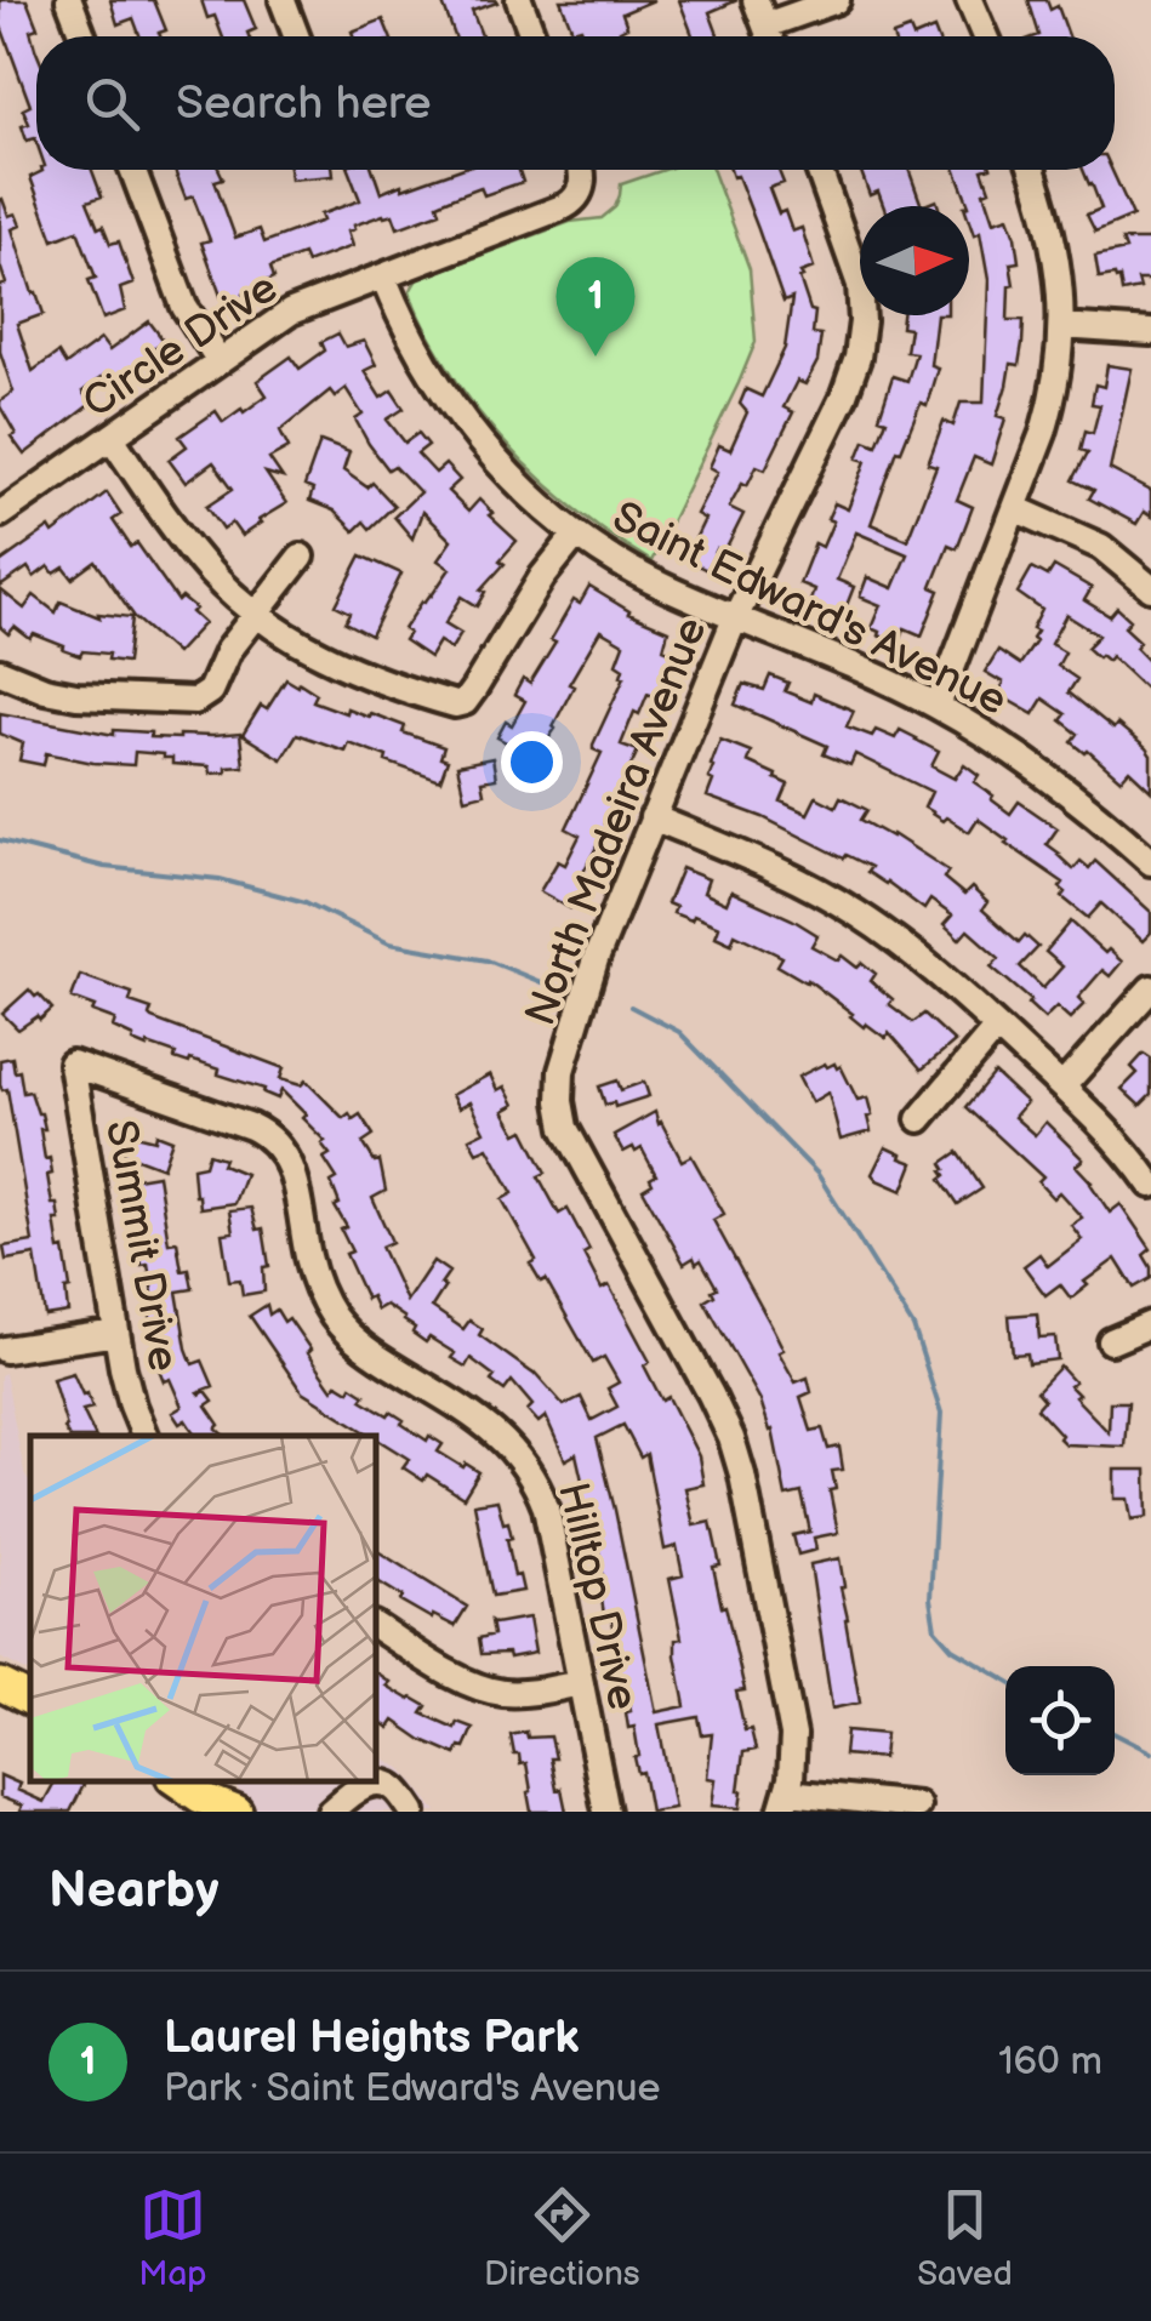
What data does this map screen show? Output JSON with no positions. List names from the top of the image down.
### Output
{
  "streets": {
    "street": [
      "Circle Drive",
      "Saint Edward's Avenue",
      "North Madeira Avenue",
      "Summit Drive",
      "Hilltop Drive"
    ]
  },
  "crossings": [
    ["Circle Drive", "Saint Edward's Avenue"],
    ["Saint Edward's Avenue", "North Madeira Avenue"],
    ["Summit Drive", "Hilltop Drive"]
  ],
  "north": "right",
  "page": {
    "search": "Search here",
    "pins": "1",
    "heading": "Nearby",
    "list": [
      {
        "mark": "1",
        "name": "Laurel Heights Park",
        "note": "Park · Saint Edward's Avenue",
        "value": "160 m"
      }
    ],
    "nav": ["Map", "Directions", "Saved"]
  }
}
